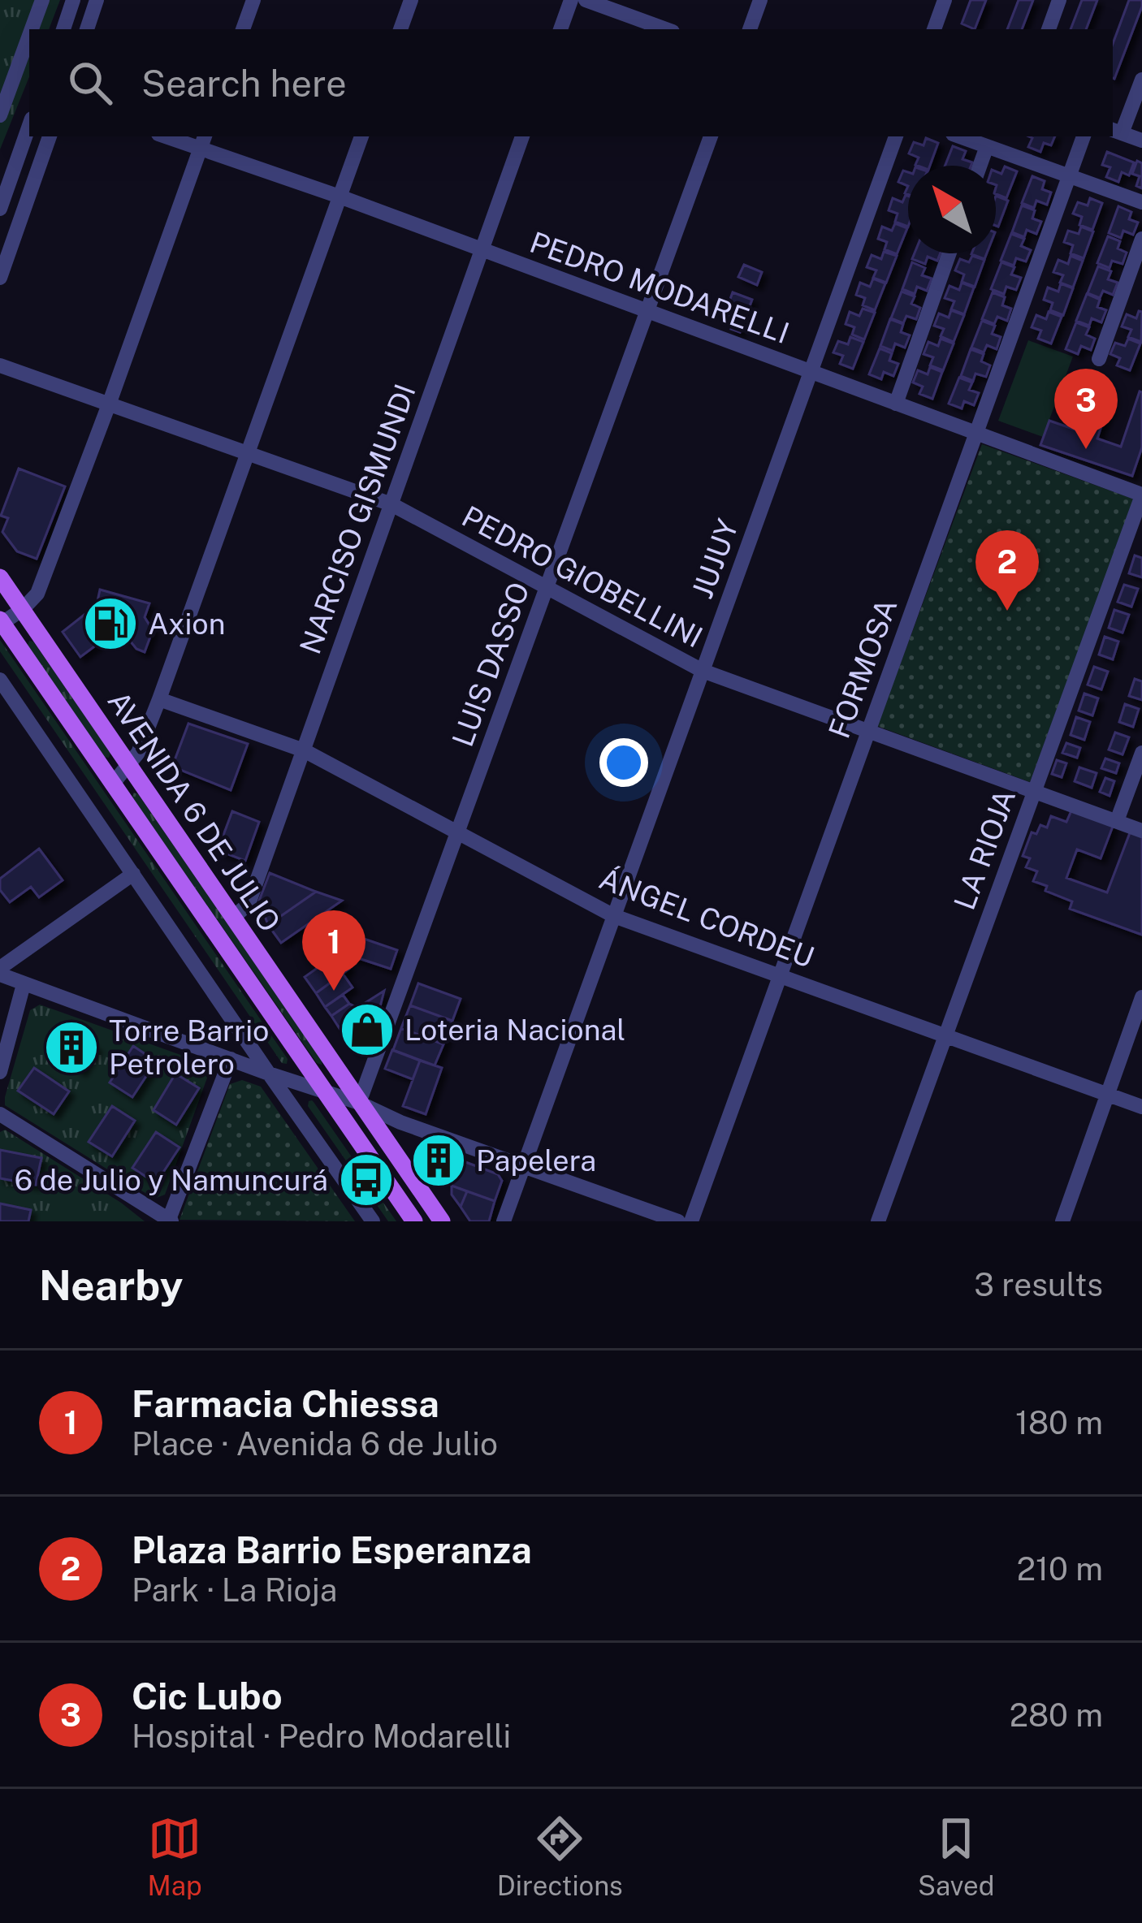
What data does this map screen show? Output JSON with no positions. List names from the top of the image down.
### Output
{
  "streets": {
    "main road": ["AVENIDA 6 DE JULIO"],
    "street": [
      "PEDRO MODARELLI",
      "NARCISO GISMUNDI",
      "JUJUY",
      "PEDRO GIOBELLINI",
      "LUIS DASSO",
      "FORMOSA",
      "LA RIOJA",
      "ÁNGEL CORDEU"
    ]
  },
  "crossings": [
    ["PEDRO MODARELLI", "NARCISO GISMUNDI"],
    ["PEDRO MODARELLI", "JUJUY"],
    ["PEDRO MODARELLI", "LUIS DASSO"],
    ["PEDRO MODARELLI", "FORMOSA"],
    ["PEDRO MODARELLI", "LA RIOJA"],
    ["NARCISO GISMUNDI", "PEDRO GIOBELLINI"],
    ["NARCISO GISMUNDI", "AVENIDA 6 DE JULIO"],
    ["NARCISO GISMUNDI", "ÁNGEL CORDEU"],
    ["JUJUY", "PEDRO GIOBELLINI"],
    ["JUJUY", "ÁNGEL CORDEU"],
    ["PEDRO GIOBELLINI", "LUIS DASSO"],
    ["PEDRO GIOBELLINI", "FORMOSA"],
    ["PEDRO GIOBELLINI", "LA RIOJA"],
    ["LUIS DASSO", "AVENIDA 6 DE JULIO"],
    ["LUIS DASSO", "ÁNGEL CORDEU"],
    ["FORMOSA", "ÁNGEL CORDEU"],
    ["LA RIOJA", "ÁNGEL CORDEU"]
  ],
  "places": {
    "fuel station": ["Axion"],
    "shop": ["Loteria Nacional"],
    "building": ["Torre Barrio Petrolero", "Papelera"],
    "bus stop": ["6 de Julio y Namuncurá"]
  },
  "north": "top left",
  "page": {
    "search": "Search here",
    "pins": ["3", "2", "1"],
    "heading": ["Nearby", "3 results"],
    "list": [
      {
        "mark": "1",
        "name": "Farmacia Chiessa",
        "note": "Place · Avenida 6 de Julio",
        "value": "180 m"
      },
      {
        "mark": "2",
        "name": "Plaza Barrio Esperanza",
        "note": "Park · La Rioja",
        "value": "210 m"
      },
      {
        "mark": "3",
        "name": "Cic Lubo",
        "note": "Hospital · Pedro Modarelli",
        "value": "280 m"
      }
    ],
    "nav": ["Map", "Directions", "Saved"]
  }
}
